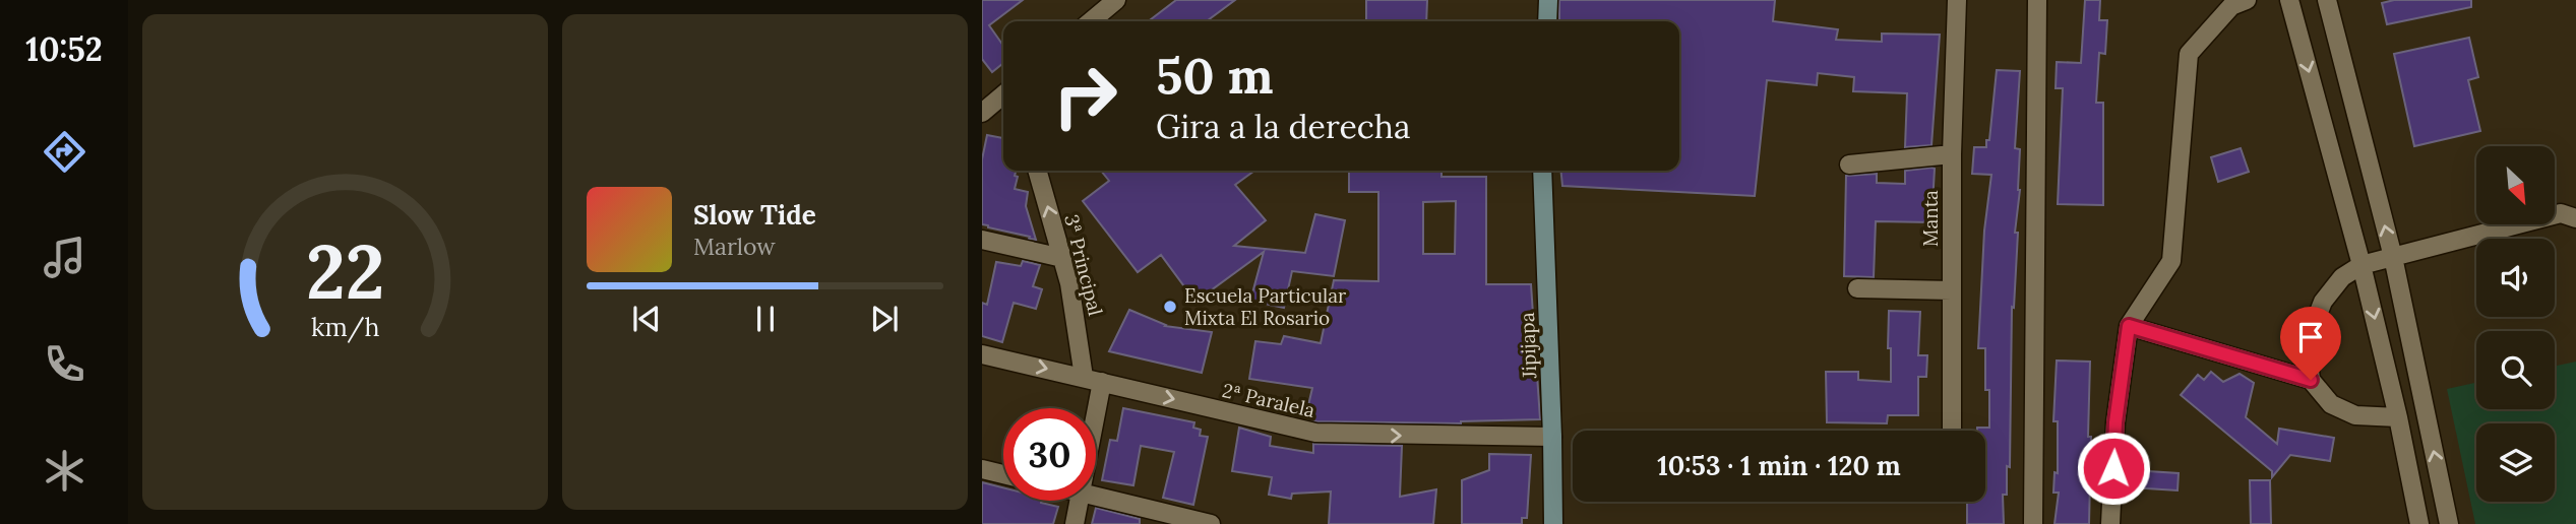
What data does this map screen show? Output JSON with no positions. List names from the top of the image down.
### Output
{
  "streets": {
    "street": [
      "Manta",
      "3ª Principal",
      "Jipijapa",
      "2ª Paralela"
    ]
  },
  "crossings": [
    ["3ª Principal", "2ª Paralela"],
    ["Jipijapa", "2ª Paralela"]
  ],
  "places": ["Escuela Particular Mixta El Rosario"],
  "north": "bottom right",
  "page": {
    "tabs": "10:52",
    "turn": ["50 m", "Gira a la derecha"],
    "song": ["Slow Tide", "Marlow"],
    "limit": "30",
    "trip": "10:53 · 1 min · 120 m",
    "gauge": ["22", "km/h"]
  }
}
